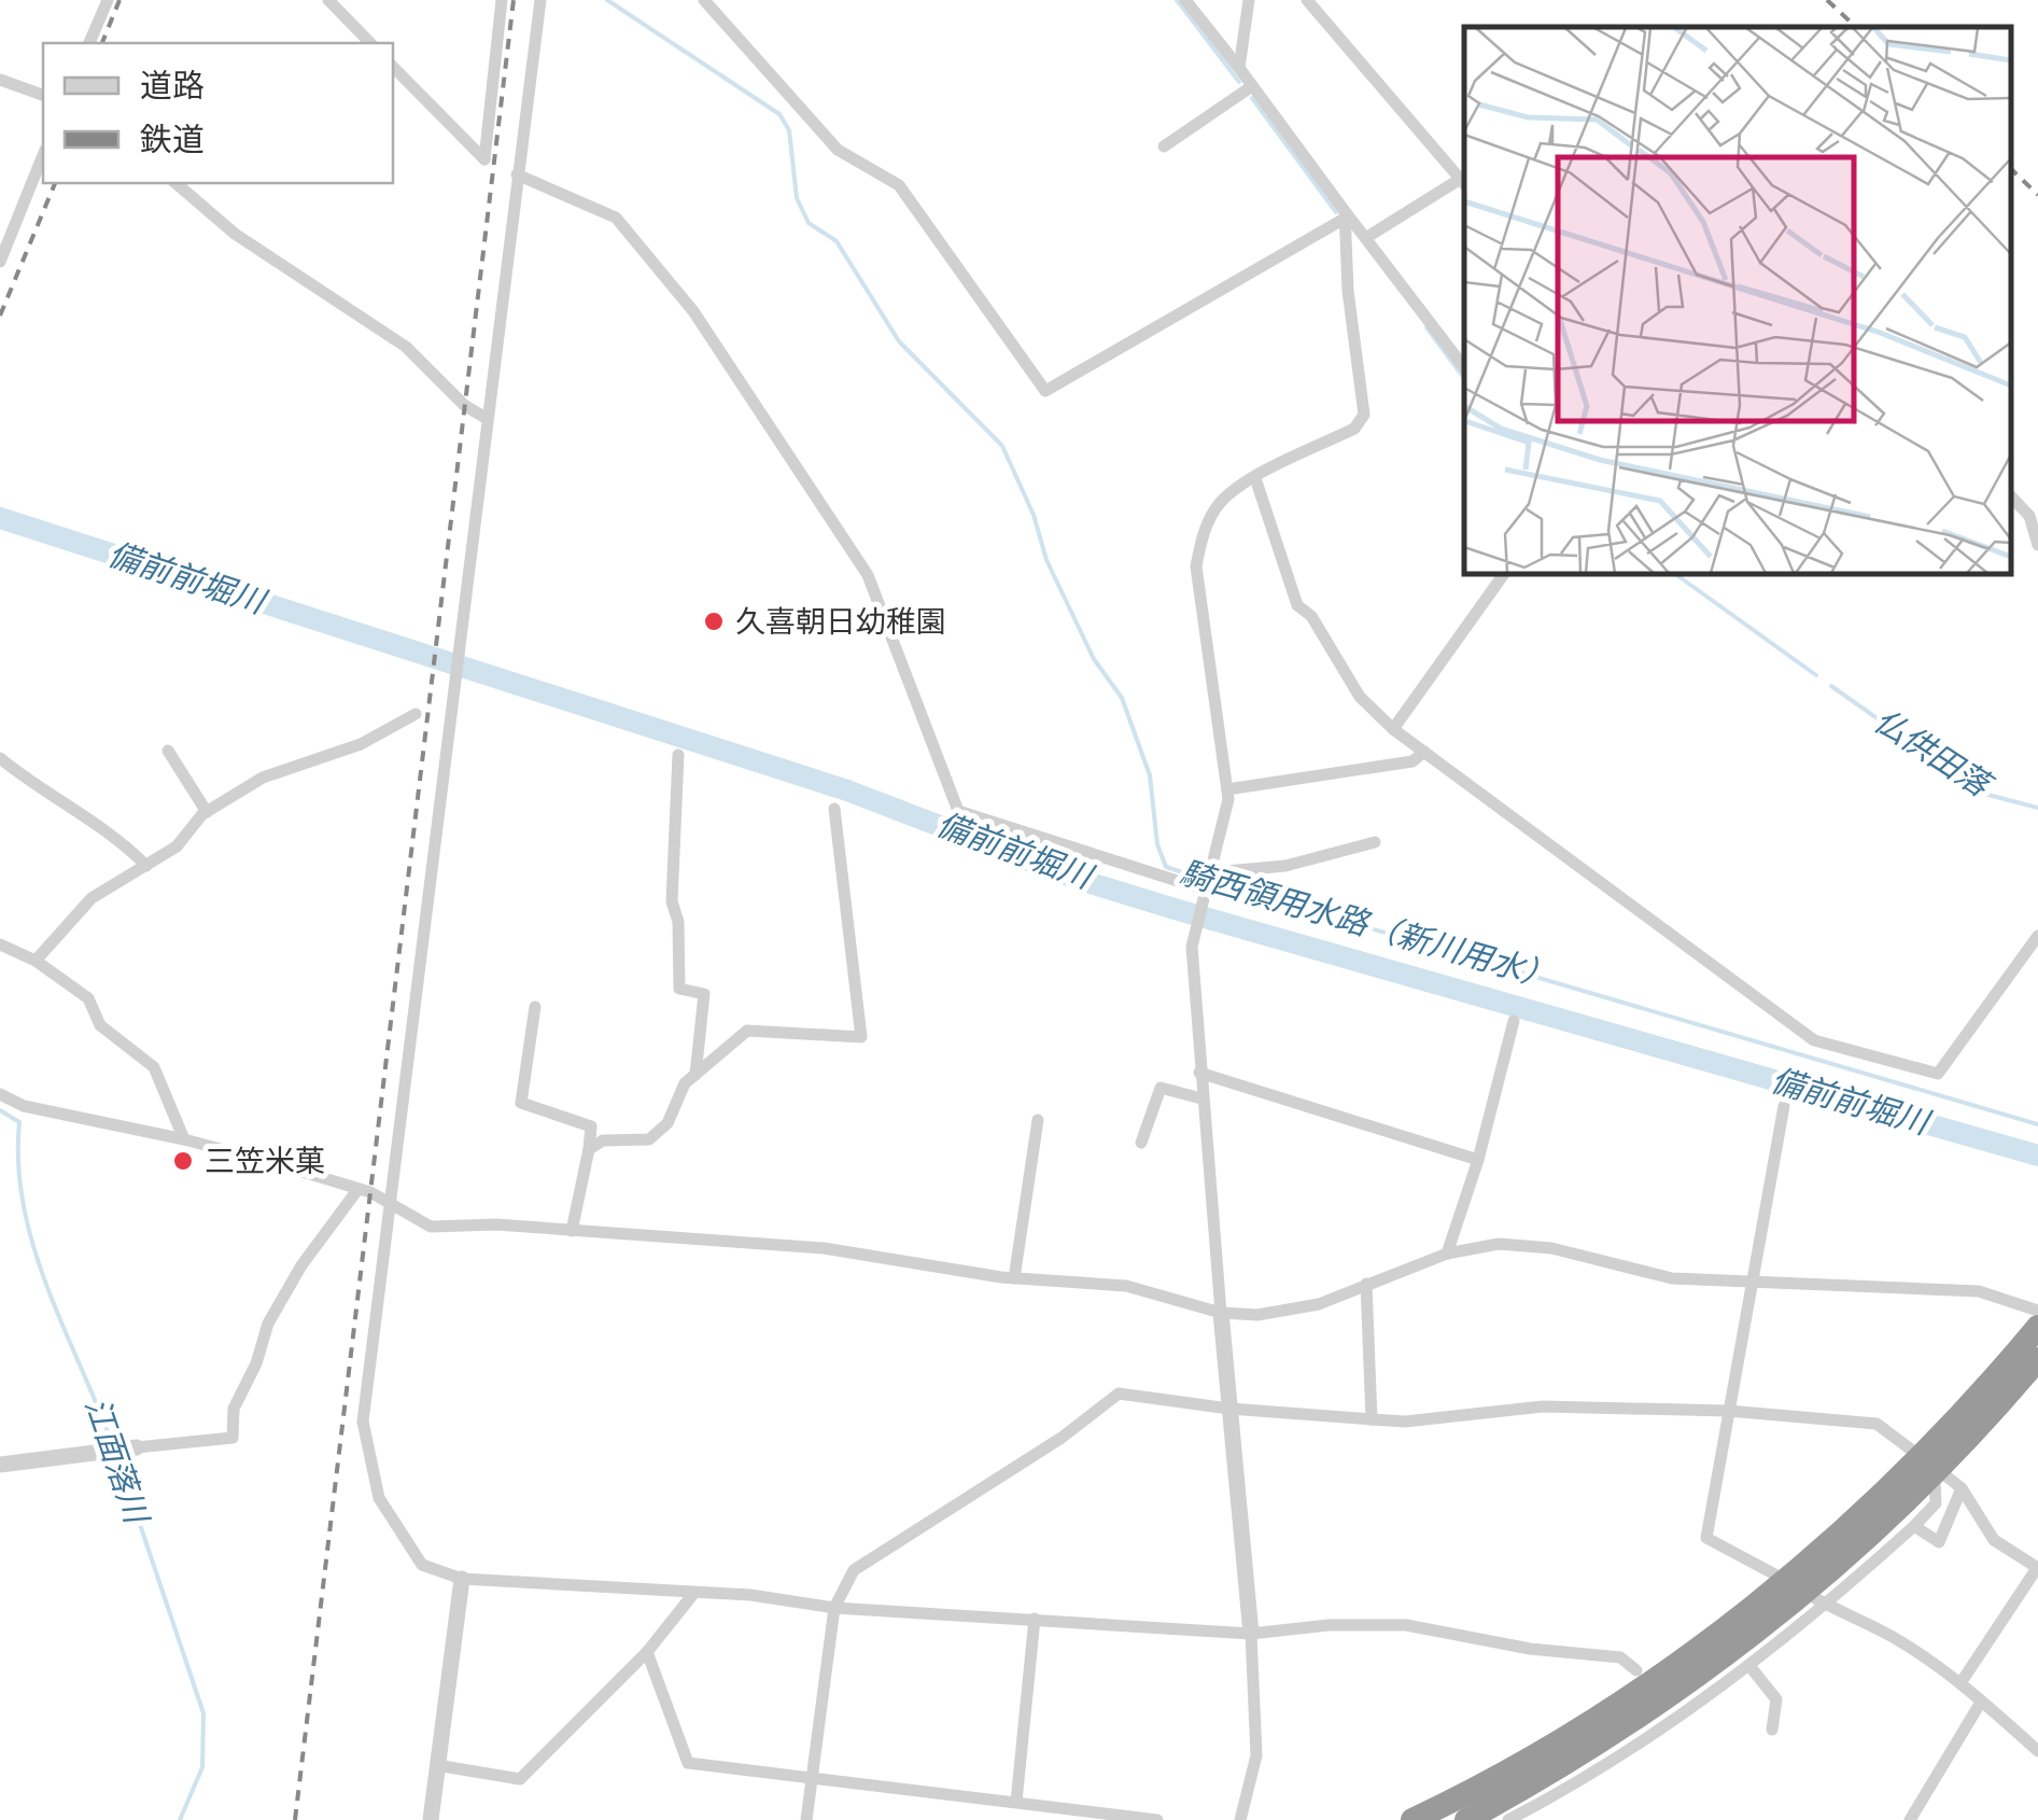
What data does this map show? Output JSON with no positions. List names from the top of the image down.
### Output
{
  "water": [
    "備前前堀川",
    "仏供田落",
    "騎西領用水路（新川用水）",
    "江面落川"
  ],
  "places": ["久喜朝日幼稚園", "三笠米菓"],
  "legend": ["道路", "鉄道"]
}
